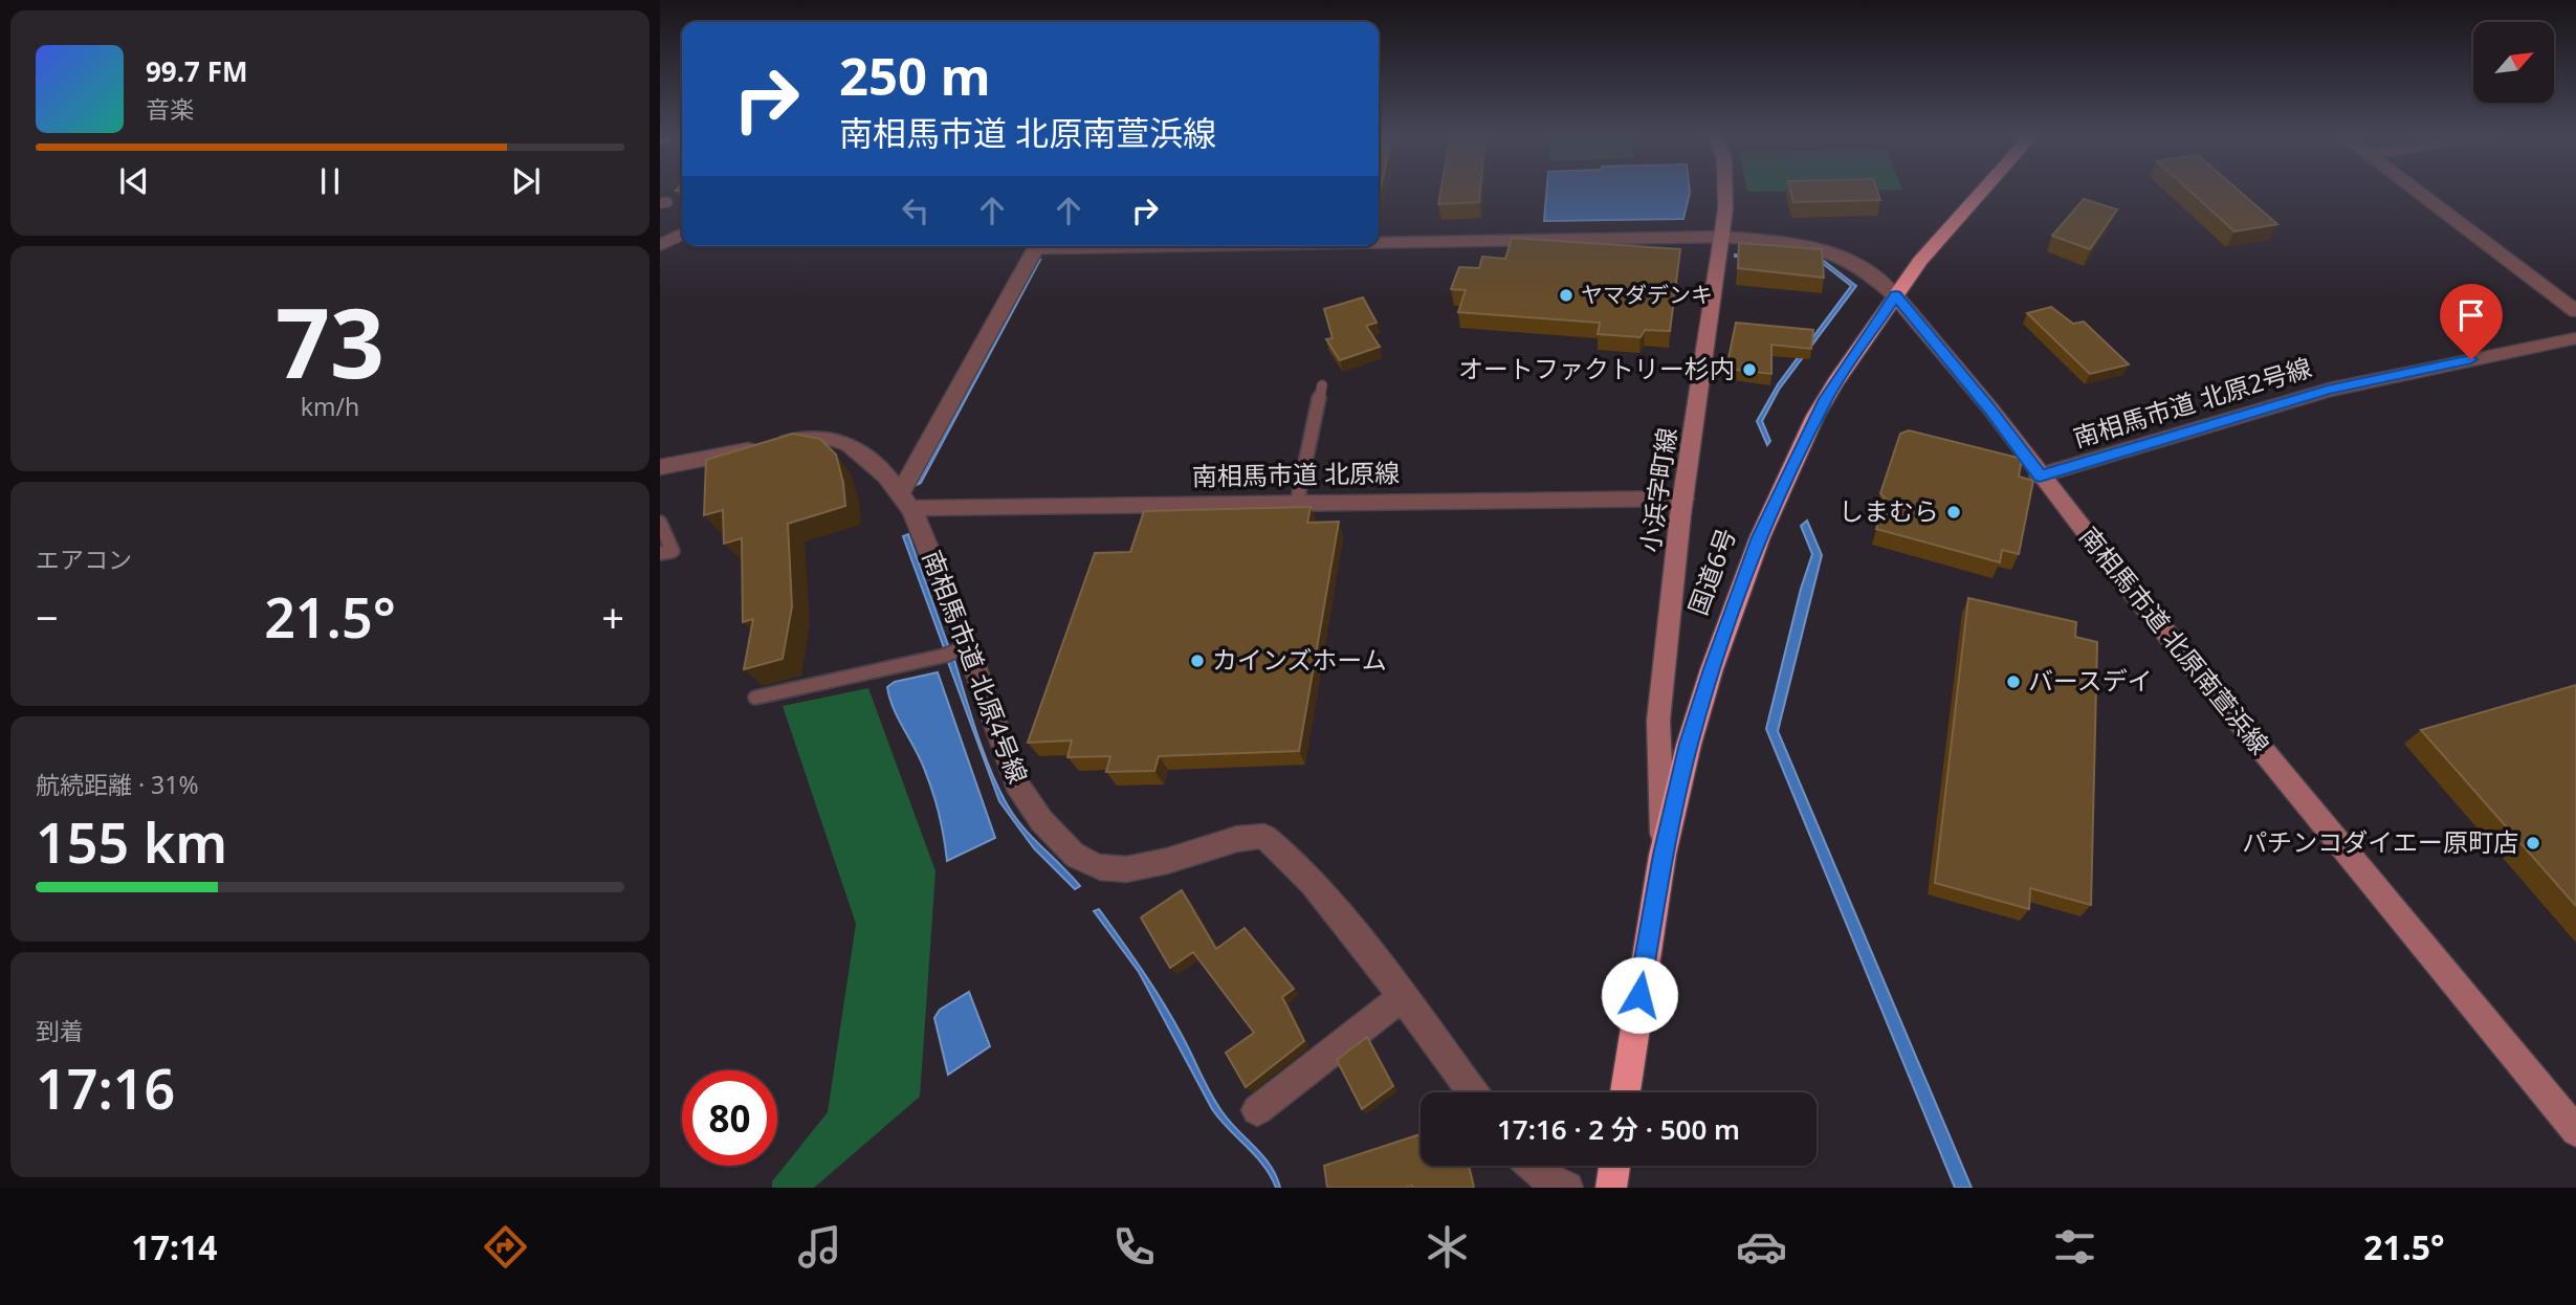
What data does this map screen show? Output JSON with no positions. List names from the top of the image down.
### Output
{
  "streets": {
    "highway": ["国道6号"],
    "main road": ["小浜字町線", "南相馬市道 北原南萱浜線"],
    "street": ["南相馬市道 北原2号線", "南相馬市道 北原線", "南相馬市道 北原4号線"]
  },
  "crossings": [
    ["南相馬市道 北原2号線", "南相馬市道 北原南萱浜線"],
    ["南相馬市道 北原線", "小浜字町線"],
    ["南相馬市道 北原線", "南相馬市道 北原4号線"],
    ["小浜字町線", "国道6号"],
    ["小浜字町線", "南相馬市道 北原南萱浜線"],
    ["国道6号", "南相馬市道 北原南萱浜線"]
  ],
  "places": [
    "ヤマダデンキ",
    "オートファクトリー杉内",
    "しまむら",
    "カインズホーム",
    "バースデイ",
    "パチンコダイエー原町店"
  ],
  "north": "top right",
  "page": {
    "turn": ["250 m", "南相馬市道 北原南萱浜線"],
    "song": ["99.7 FM", "音楽"],
    "tile": [
      ["73", "km/h"],
      "エアコン",
      ["航続距離 · 31%", "155 km"],
      ["到着", "17:16"]
    ],
    "heat": ["−", "21.5°", "+"],
    "limit": "80",
    "trip": "17:16 · 2 分 · 500 m",
    "tabs": ["17:14", "21.5°"]
  }
}
